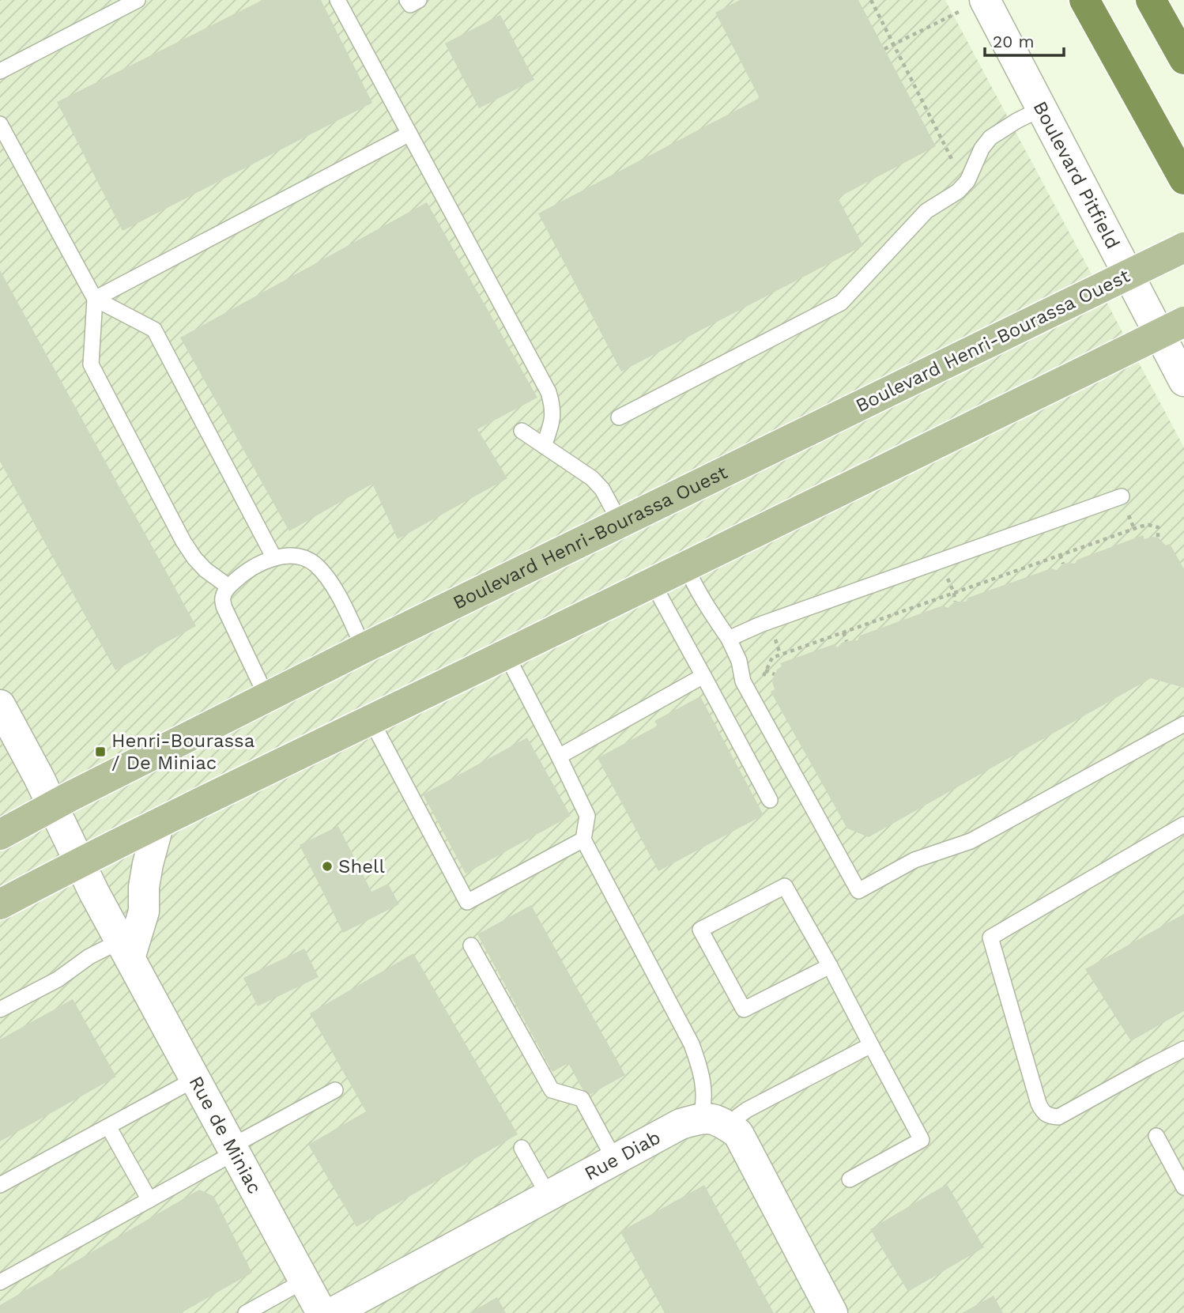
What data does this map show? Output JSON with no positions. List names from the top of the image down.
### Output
{
  "streets": {
    "main road": ["Boulevard Henri-Bourassa Ouest"],
    "street": ["Boulevard Pitfield", "Rue de Miniac", "Rue Diab"]
  },
  "crossings": [
    ["Boulevard Henri-Bourassa Ouest", "Rue de Miniac"]
  ],
  "places": {
    "transit": ["Henri-Bourassa / De Miniac"],
    "other": ["Shell"]
  },
  "scale_bar": "20 m"
}
